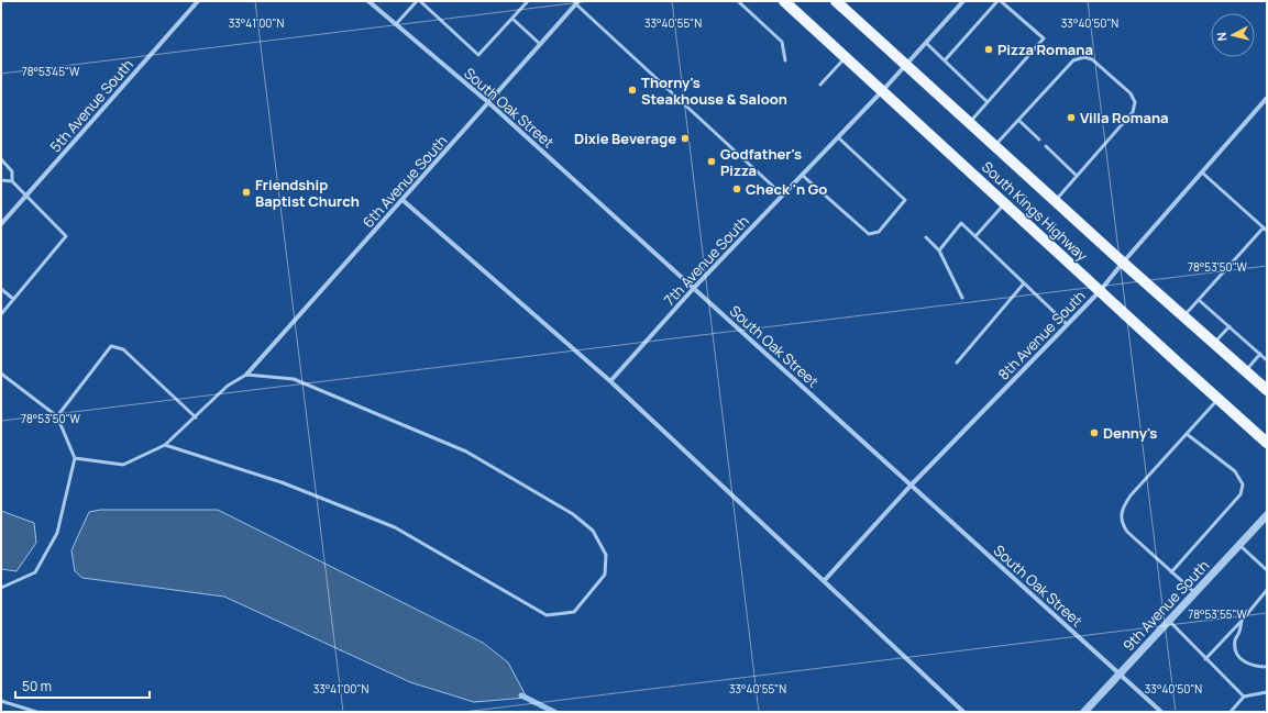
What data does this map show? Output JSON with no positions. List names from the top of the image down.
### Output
{
  "streets": {
    "main road": ["South Kings Highway"],
    "street": [
      "5th Avenue South",
      "South Oak Street",
      "6th Avenue South",
      "7th Avenue South",
      "8th Avenue South",
      "9th Avenue South"
    ]
  },
  "crossings": [
    ["South Oak Street", "6th Avenue South"],
    ["South Oak Street", "7th Avenue South"],
    ["South Oak Street", "8th Avenue South"],
    ["South Oak Street", "9th Avenue South"],
    ["South Kings Highway", "7th Avenue South"],
    ["South Kings Highway", "8th Avenue South"]
  ],
  "places": [
    "Pizza Romana",
    "Thorny's Steakhouse & Saloon",
    "Villa Romana",
    "Dixie Beverage",
    "Godfather's Pizza",
    "Check 'n Go",
    "Friendship Baptist Church",
    "Denny's"
  ],
  "scale_bar": "50 m",
  "north": "left",
  "coordinates": [
    "33°41'00\"N",
    "33°40'55\"N",
    "33°40'50\"N",
    "78°53'45\"W",
    "78°53'50\"W",
    "78°53'55\"W"
  ]
}
